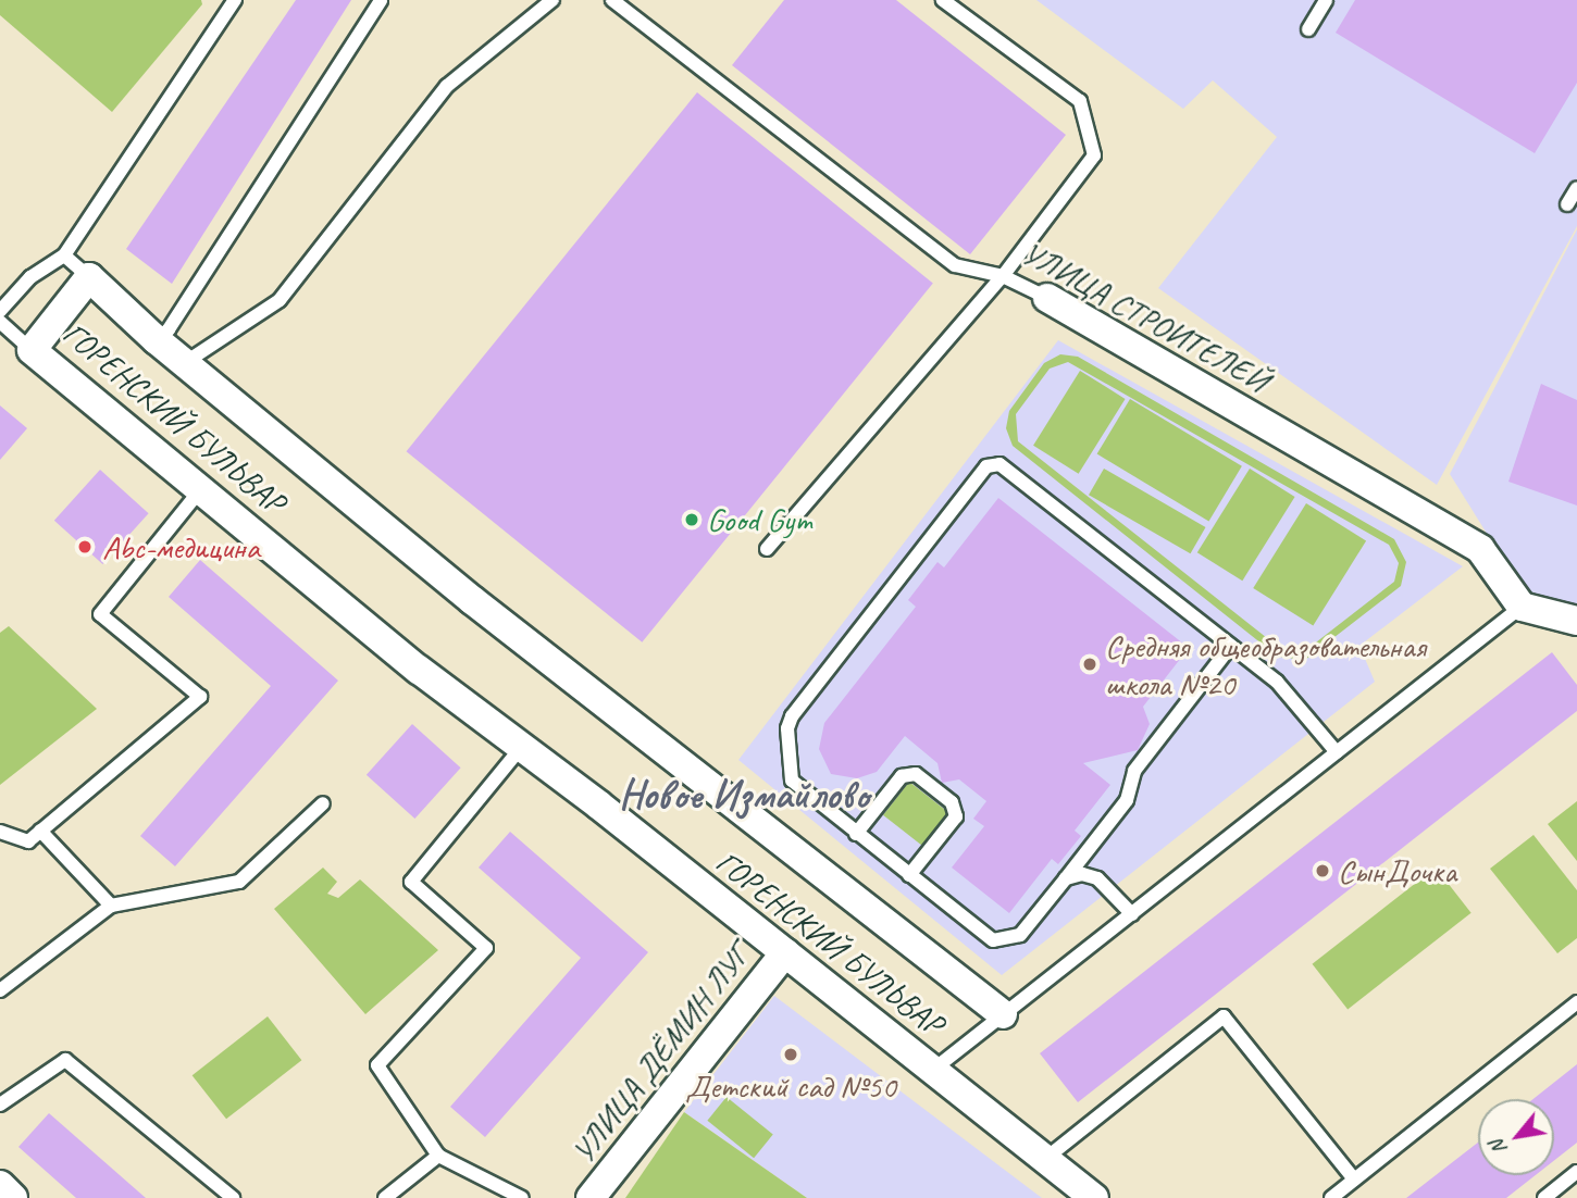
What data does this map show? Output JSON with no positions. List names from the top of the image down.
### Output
{
  "streets": {
    "street": ["УЛИЦА СТРОИТЕЛЕЙ", "ГОРЕНСКИЙ БУЛЬВАР", "УЛИЦА ДЁМИН ЛУГ"]
  },
  "crossings": [
    ["ГОРЕНСКИЙ БУЛЬВАР", "УЛИЦА ДЁМИН ЛУГ"]
  ],
  "districts": ["Новое Измайлово"],
  "places": [
    "Good Gym",
    "Abc-медицина",
    "Средняя общеобразовательная школа №20",
    "СынДочка",
    "Детский сад №50"
  ],
  "north": "bottom left"
}
